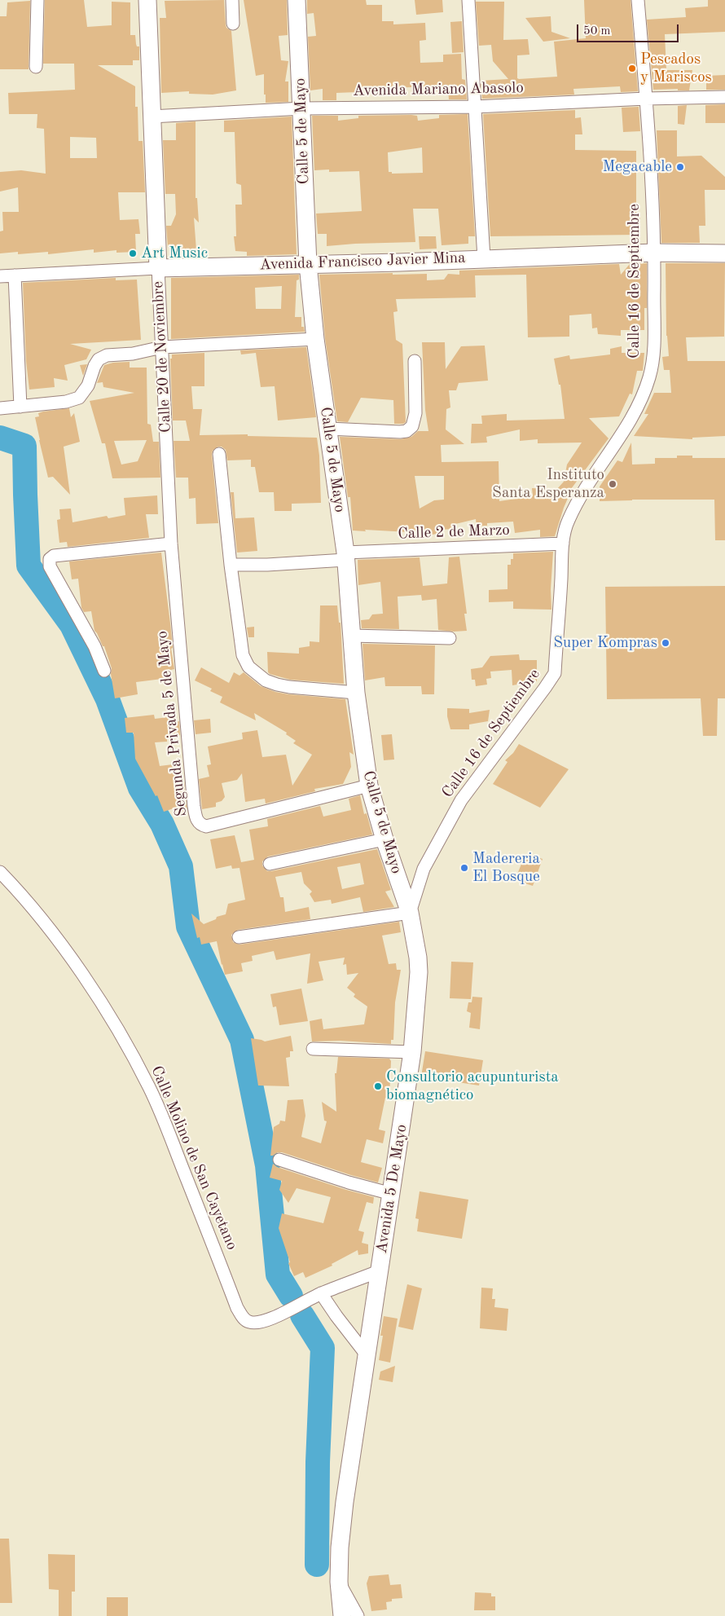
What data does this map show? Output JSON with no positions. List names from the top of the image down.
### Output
{
  "streets": {
    "street": [
      "Avenida Mariano Abasolo",
      "Calle 5 de Mayo",
      "Avenida Francisco Javier Mina",
      "Calle 16 de Septiembre",
      "Calle 20 de Noviembre",
      "Calle 2 de Marzo",
      "Segunda Privada 5 de Mayo",
      "Calle Molino de San Cayetano",
      "Avenida 5 De Mayo"
    ]
  },
  "crossings": [
    ["Avenida Mariano Abasolo", "Calle 5 de Mayo"],
    ["Avenida Mariano Abasolo", "Calle 16 de Septiembre"],
    ["Avenida Mariano Abasolo", "Calle 20 de Noviembre"],
    ["Calle 5 de Mayo", "Avenida Francisco Javier Mina"],
    ["Calle 5 de Mayo", "Calle 16 de Septiembre"],
    ["Calle 5 de Mayo", "Calle 2 de Marzo"],
    ["Calle 5 de Mayo", "Segunda Privada 5 de Mayo"],
    ["Calle 5 de Mayo", "Avenida 5 De Mayo"],
    ["Avenida Francisco Javier Mina", "Calle 16 de Septiembre"],
    ["Avenida Francisco Javier Mina", "Calle 20 de Noviembre"],
    ["Calle 16 de Septiembre", "Calle 2 de Marzo"],
    ["Calle 16 de Septiembre", "Avenida 5 De Mayo"],
    ["Calle 20 de Noviembre", "Segunda Privada 5 de Mayo"]
  ],
  "places": [
    "Pescados y Mariscos",
    "Megacable",
    "Art Music",
    "Instituto Santa Esperanza",
    "Super Kompras",
    "Madereria El Bosque",
    "Consultorio acupunturista biomagnético"
  ],
  "scale_bar": "50 m"
}
